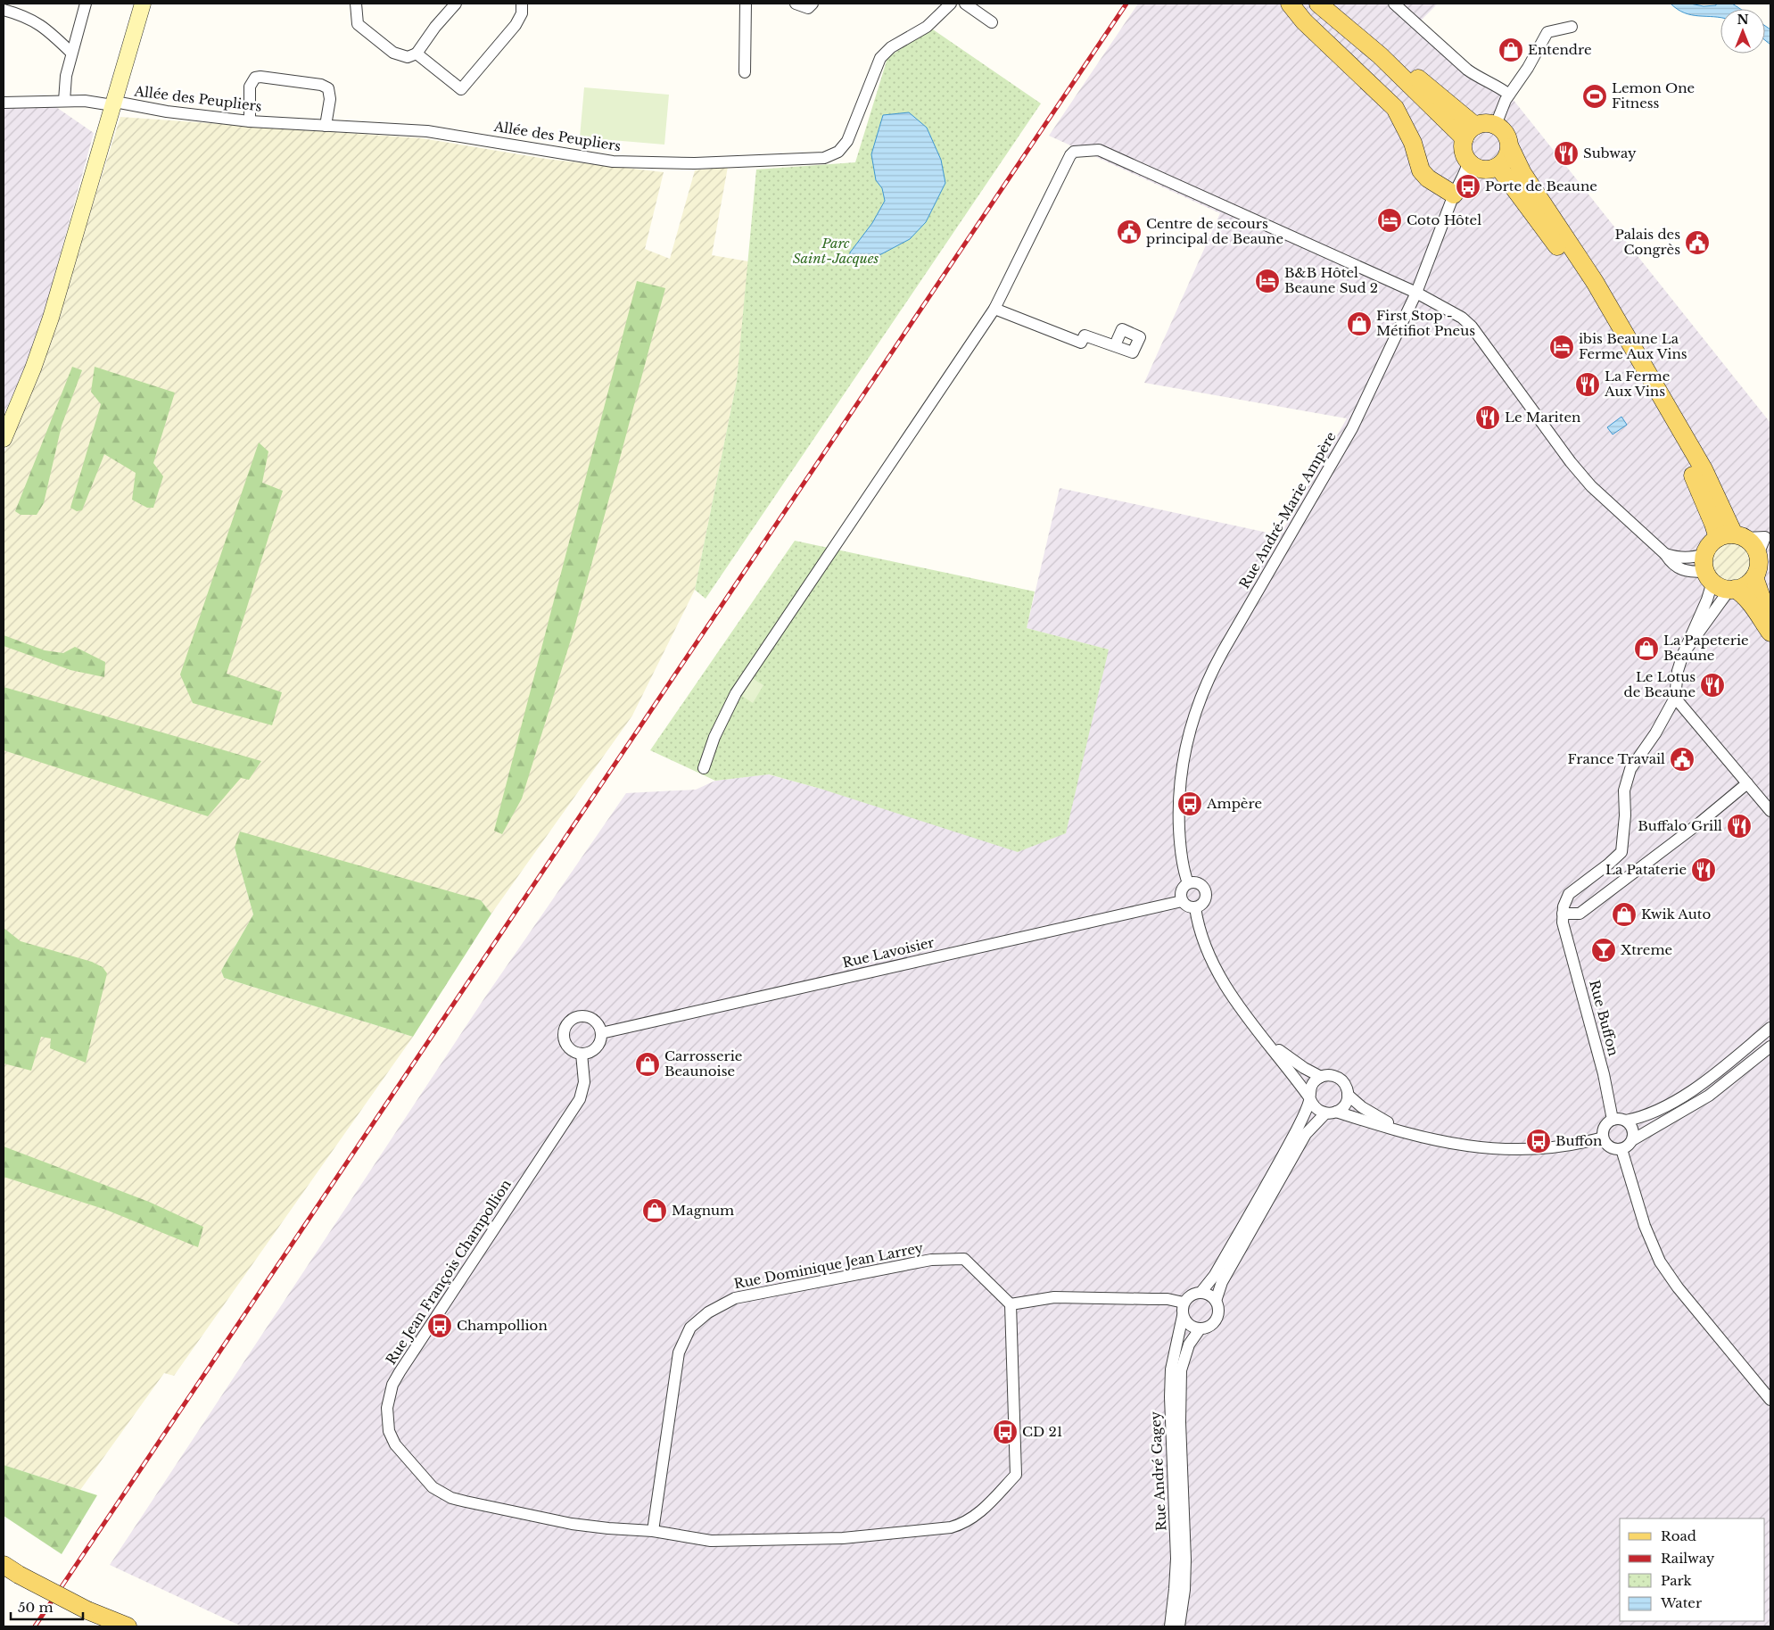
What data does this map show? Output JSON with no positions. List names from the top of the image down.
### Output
{
  "streets": {
    "street": [
      "Allée des Peupliers",
      "Rue André-Marie Ampère",
      "Rue Lavoisier",
      "Rue Buffon",
      "Rue Dominique Jean Larrey",
      "Rue Jean François Champollion",
      "Rue André Gagey"
    ]
  },
  "crossings": [
    ["Rue André-Marie Ampère", "Rue Lavoisier"],
    ["Rue Lavoisier", "Rue Jean François Champollion"],
    ["Rue Dominique Jean Larrey", "Rue Jean François Champollion"]
  ],
  "parks": ["Parc Saint-Jacques"],
  "places": {
    "shop": [
      "Entendre",
      "First Stop - Métifiot Pneus",
      "La Papeterie Beaune",
      "Kwik Auto",
      "Carrosserie Beaunoise",
      "Magnum"
    ],
    "sports": ["Lemon One Fitness"],
    "restaurant": [
      "Subway",
      "La Ferme Aux Vins",
      "Le Mariten",
      "Le Lotus de Beaune",
      "Buffalo Grill",
      "La Pataterie"
    ],
    "bus stop": [
      "Porte de Beaune",
      "Ampère",
      "Buffon",
      "Champollion",
      "CD 21"
    ],
    "hotel": ["Coto Hôtel", "B&B Hôtel Beaune Sud 2", "ibis Beaune La Ferme Aux Vins"],
    "public building": ["Centre de secours principal de Beaune", "Palais des Congrès", "France Travail"],
    "bar": ["Xtreme"]
  },
  "legend": [
    "Road",
    "Railway",
    "Park",
    "Water"
  ],
  "scale_bar": "50 m",
  "north": "top"
}
